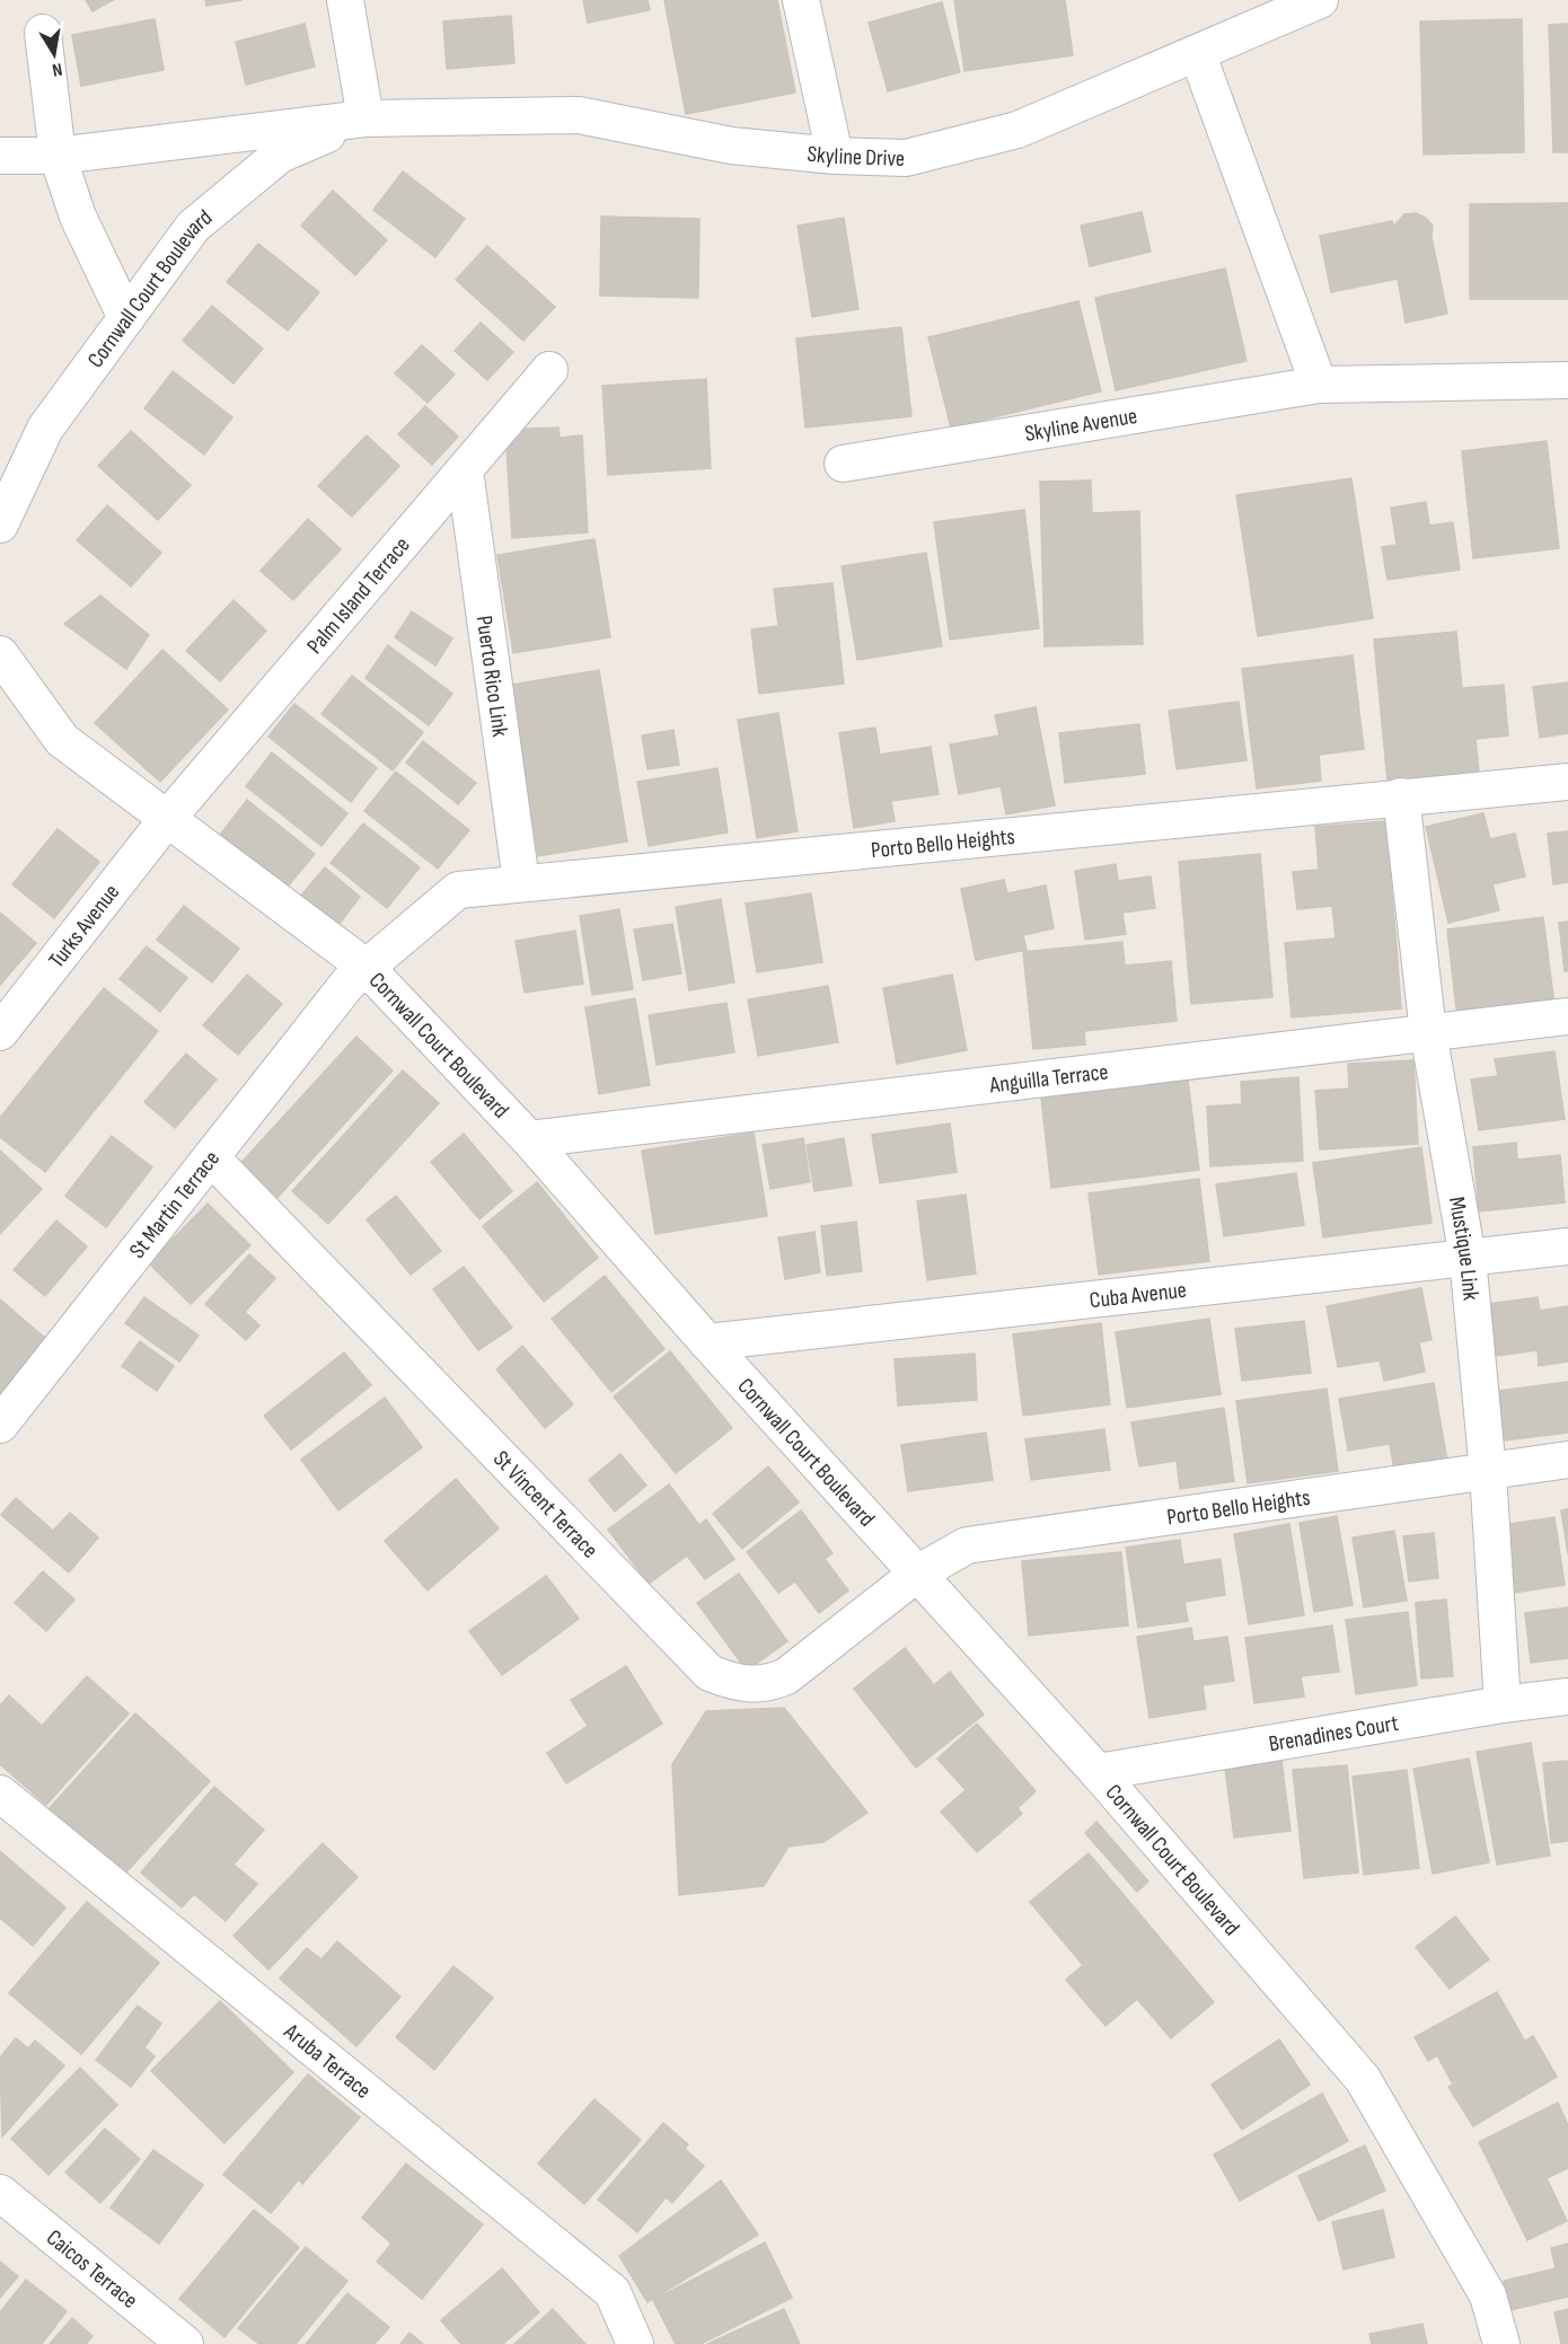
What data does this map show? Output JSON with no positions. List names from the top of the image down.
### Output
{
  "streets": {
    "street": [
      "Skyline Drive",
      "Cornwall Court Boulevard",
      "Skyline Avenue",
      "Palm Island Terrace",
      "Puerto Rico Link",
      "Porto Bello Heights",
      "Turks Avenue",
      "Anguilla Terrace",
      "St Martin Terrace",
      "Mustique Link",
      "Cuba Avenue",
      "St Vincent Terrace",
      "Brenadines Court",
      "Aruba Terrace",
      "Caicos Terrace"
    ]
  },
  "crossings": [
    ["Skyline Drive", "Cornwall Court Boulevard"],
    ["Cornwall Court Boulevard", "Palm Island Terrace"],
    ["Cornwall Court Boulevard", "Porto Bello Heights"],
    ["Cornwall Court Boulevard", "Turks Avenue"],
    ["Cornwall Court Boulevard", "Anguilla Terrace"],
    ["Cornwall Court Boulevard", "St Martin Terrace"],
    ["Cornwall Court Boulevard", "Cuba Avenue"],
    ["Cornwall Court Boulevard", "St Vincent Terrace"],
    ["Cornwall Court Boulevard", "Brenadines Court"],
    ["Palm Island Terrace", "Puerto Rico Link"],
    ["Palm Island Terrace", "Turks Avenue"],
    ["Puerto Rico Link", "Porto Bello Heights"],
    ["Porto Bello Heights", "St Martin Terrace"],
    ["Porto Bello Heights", "Mustique Link"],
    ["Porto Bello Heights", "St Vincent Terrace"],
    ["Anguilla Terrace", "Mustique Link"],
    ["St Martin Terrace", "St Vincent Terrace"],
    ["Mustique Link", "Cuba Avenue"],
    ["Mustique Link", "Brenadines Court"]
  ],
  "north": "bottom"
}
